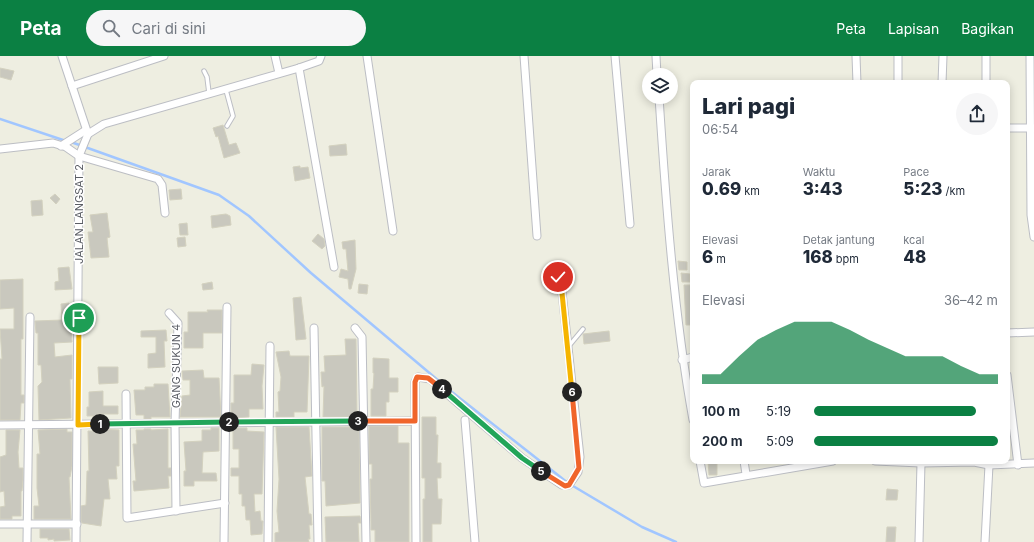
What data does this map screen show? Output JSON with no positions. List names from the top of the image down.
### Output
{
  "streets": {
    "street": ["JALAN LANGSAT 2", "GANG SUKUN 4"]
  },
  "page": {
    "header": "Peta",
    "search": "Cari di sini",
    "nav": ["Peta", "Lapisan", "Bagikan"],
    "heading": ["Lari pagi", "06:54"],
    "stats": [
      ["Jarak", "0.69 km"],
      ["Waktu", "3:43"],
      ["Pace", "5:23 /km"],
      ["Elevasi", "6 m"],
      ["Detak jantung", "168 bpm"],
      ["kcal", "48"]
    ],
    "chart": ["Elevasi", "36–42 m"],
    "pins": [
      "4",
      "6",
      "3",
      "2",
      "1",
      "5"
    ],
    "list": [
      {
        "name": "100 m",
        "note": "5:19"
      },
      {
        "name": "200 m",
        "note": "5:09"
      }
    ]
  }
}
